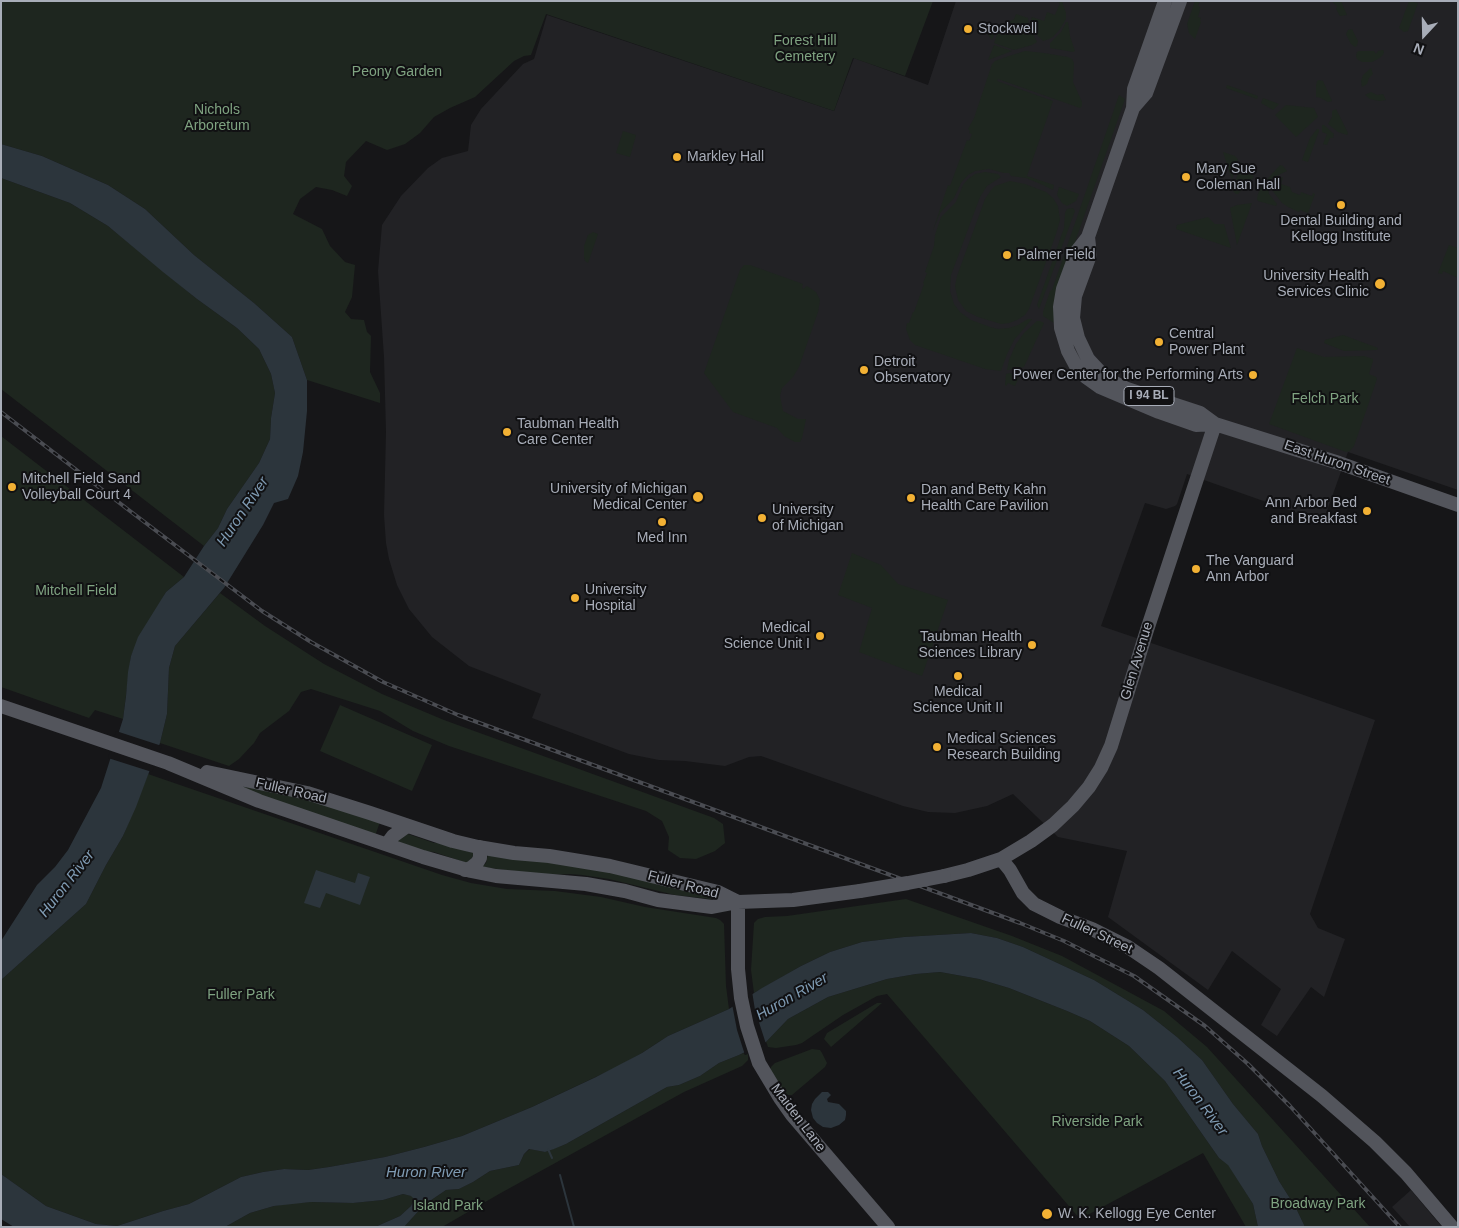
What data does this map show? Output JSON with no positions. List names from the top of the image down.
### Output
{
  "streets": {
    "main road": [
      "I 94 BL",
      "East Huron Street",
      "Glen Avenue",
      "Fuller Road",
      "Fuller Street",
      "Maiden Lane"
    ]
  },
  "crossings": [
    ["I 94 BL", "East Huron Street"],
    ["East Huron Street", "Glen Avenue"],
    ["Glen Avenue", "Fuller Street"],
    ["Fuller Road", "Maiden Lane"]
  ],
  "water": ["Huron River"],
  "parks": [
    "Forest Hill Cemetery",
    "Peony Garden",
    "Nichols Arboretum",
    "Felch Park",
    "Mitchell Field",
    "Fuller Park",
    "Riverside Park",
    "Broadway Park",
    "Island Park"
  ],
  "places": [
    "Stockwell",
    "Markley Hall",
    "Mary Sue Coleman Hall",
    "Dental Building and Kellogg Institute",
    "Palmer Field",
    "University Health Services Clinic",
    "Central Power Plant",
    "Detroit Observatory",
    "Power Center for the Performing Arts",
    "Taubman Health Care Center",
    "Mitchell Field Sand Volleyball Court 4",
    "University of Michigan Medical Center",
    "Dan and Betty Kahn Health Care Pavilion",
    "Ann Arbor Bed and Breakfast",
    "University of Michigan",
    "Med Inn",
    "The Vanguard Ann Arbor",
    "University Hospital",
    "Medical Science Unit I",
    "Taubman Health Sciences Library",
    "Medical Science Unit II",
    "Medical Sciences Research Building",
    "W. K. Kellogg Eye Center"
  ],
  "north": "bottom"
}
